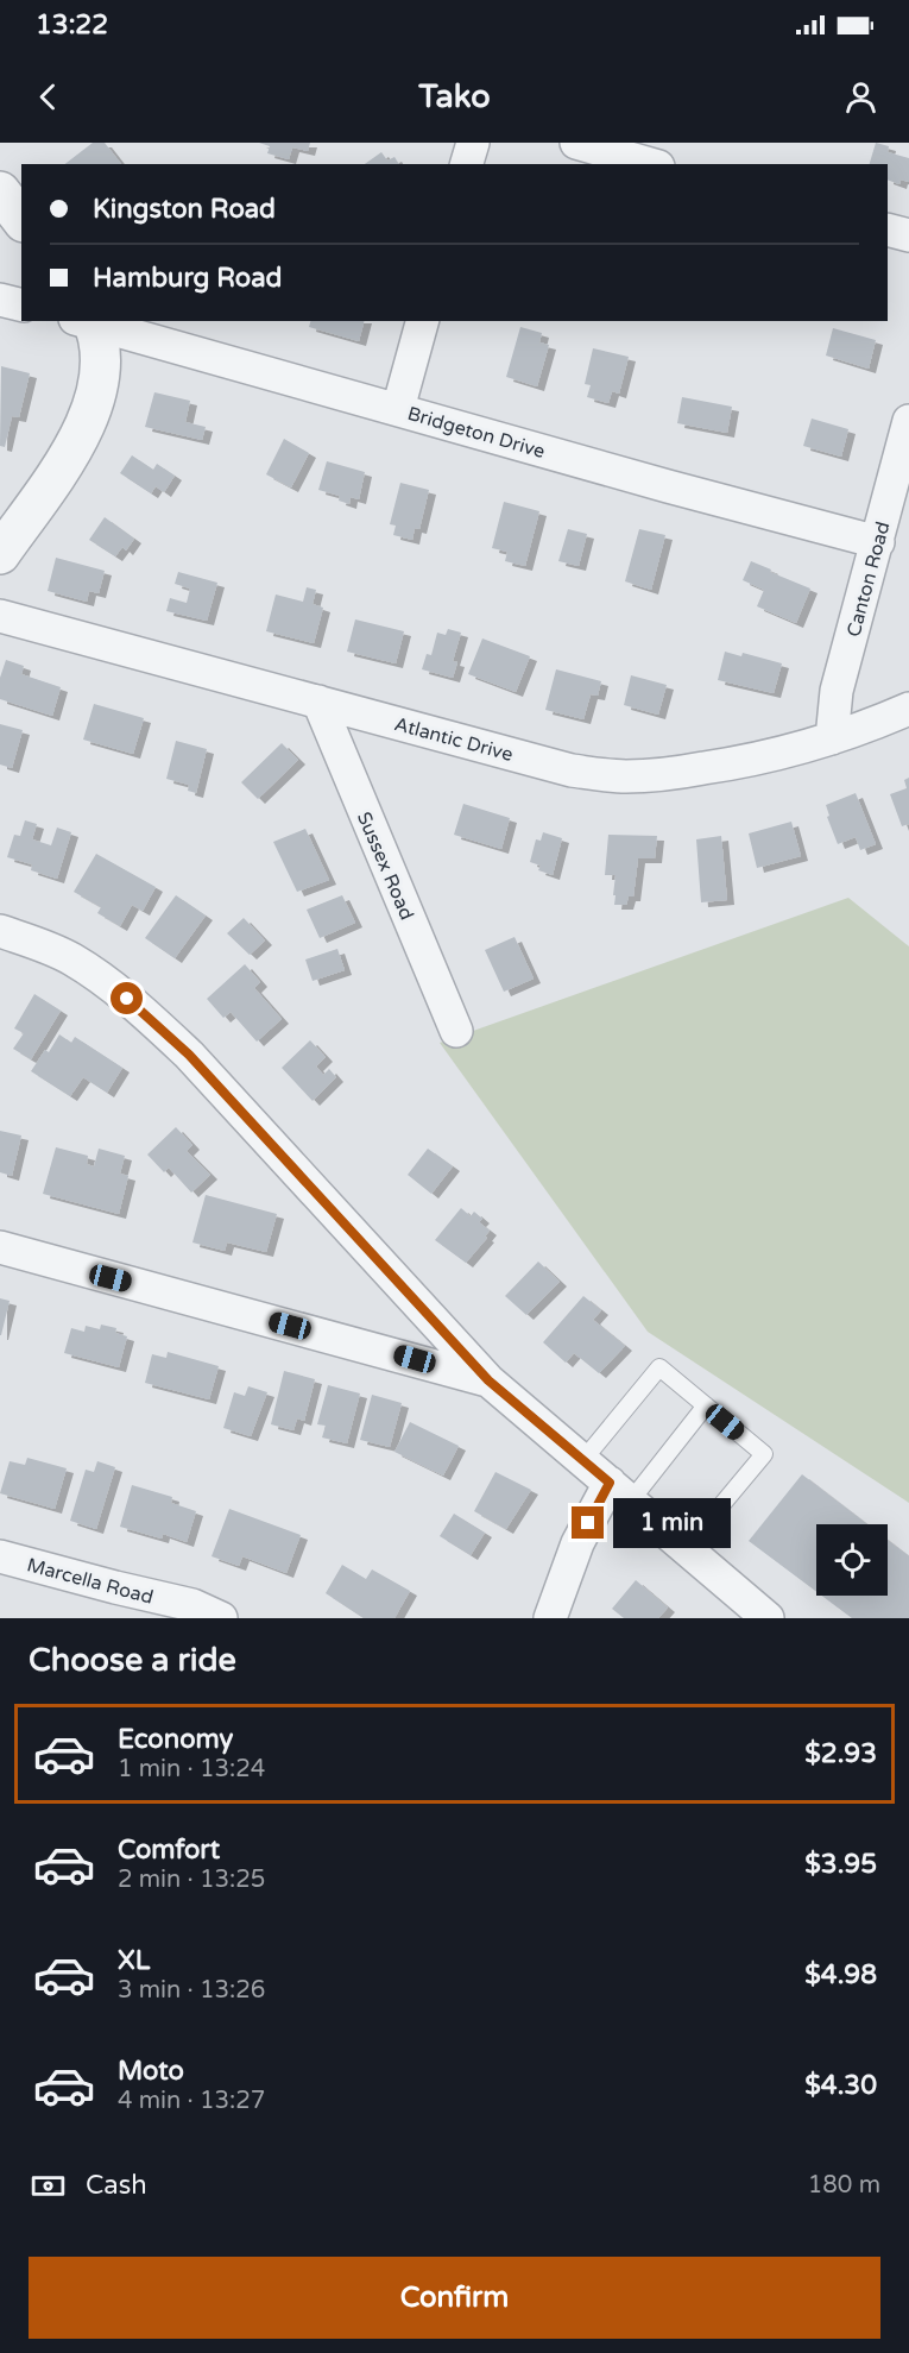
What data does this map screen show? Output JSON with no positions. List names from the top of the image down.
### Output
{
  "streets": {
    "street": [
      "Bridgeton Drive",
      "Canton Road",
      "Atlantic Drive",
      "Sussex Road",
      "Marcella Road"
    ]
  },
  "crossings": [
    ["Bridgeton Drive", "Canton Road"],
    ["Canton Road", "Atlantic Drive"],
    ["Atlantic Drive", "Sussex Road"]
  ],
  "page": {
    "status": "13:22",
    "header": "Tako",
    "banner": ["Kingston Road", "Hamburg Road"],
    "bubble": "1 min",
    "heading": "Choose a ride",
    "list": [
      {
        "name": "Economy",
        "note": "1 min · 13:24",
        "value": "$2.93"
      },
      {
        "name": "Comfort",
        "note": "2 min · 13:25",
        "value": "$3.95"
      },
      {
        "name": "XL",
        "note": "3 min · 13:26",
        "value": "$4.98"
      },
      {
        "name": "Moto",
        "note": "4 min · 13:27",
        "value": "$4.30"
      }
    ],
    "pay": ["Cash", "180 m"],
    "buttons": "Confirm"
  }
}
